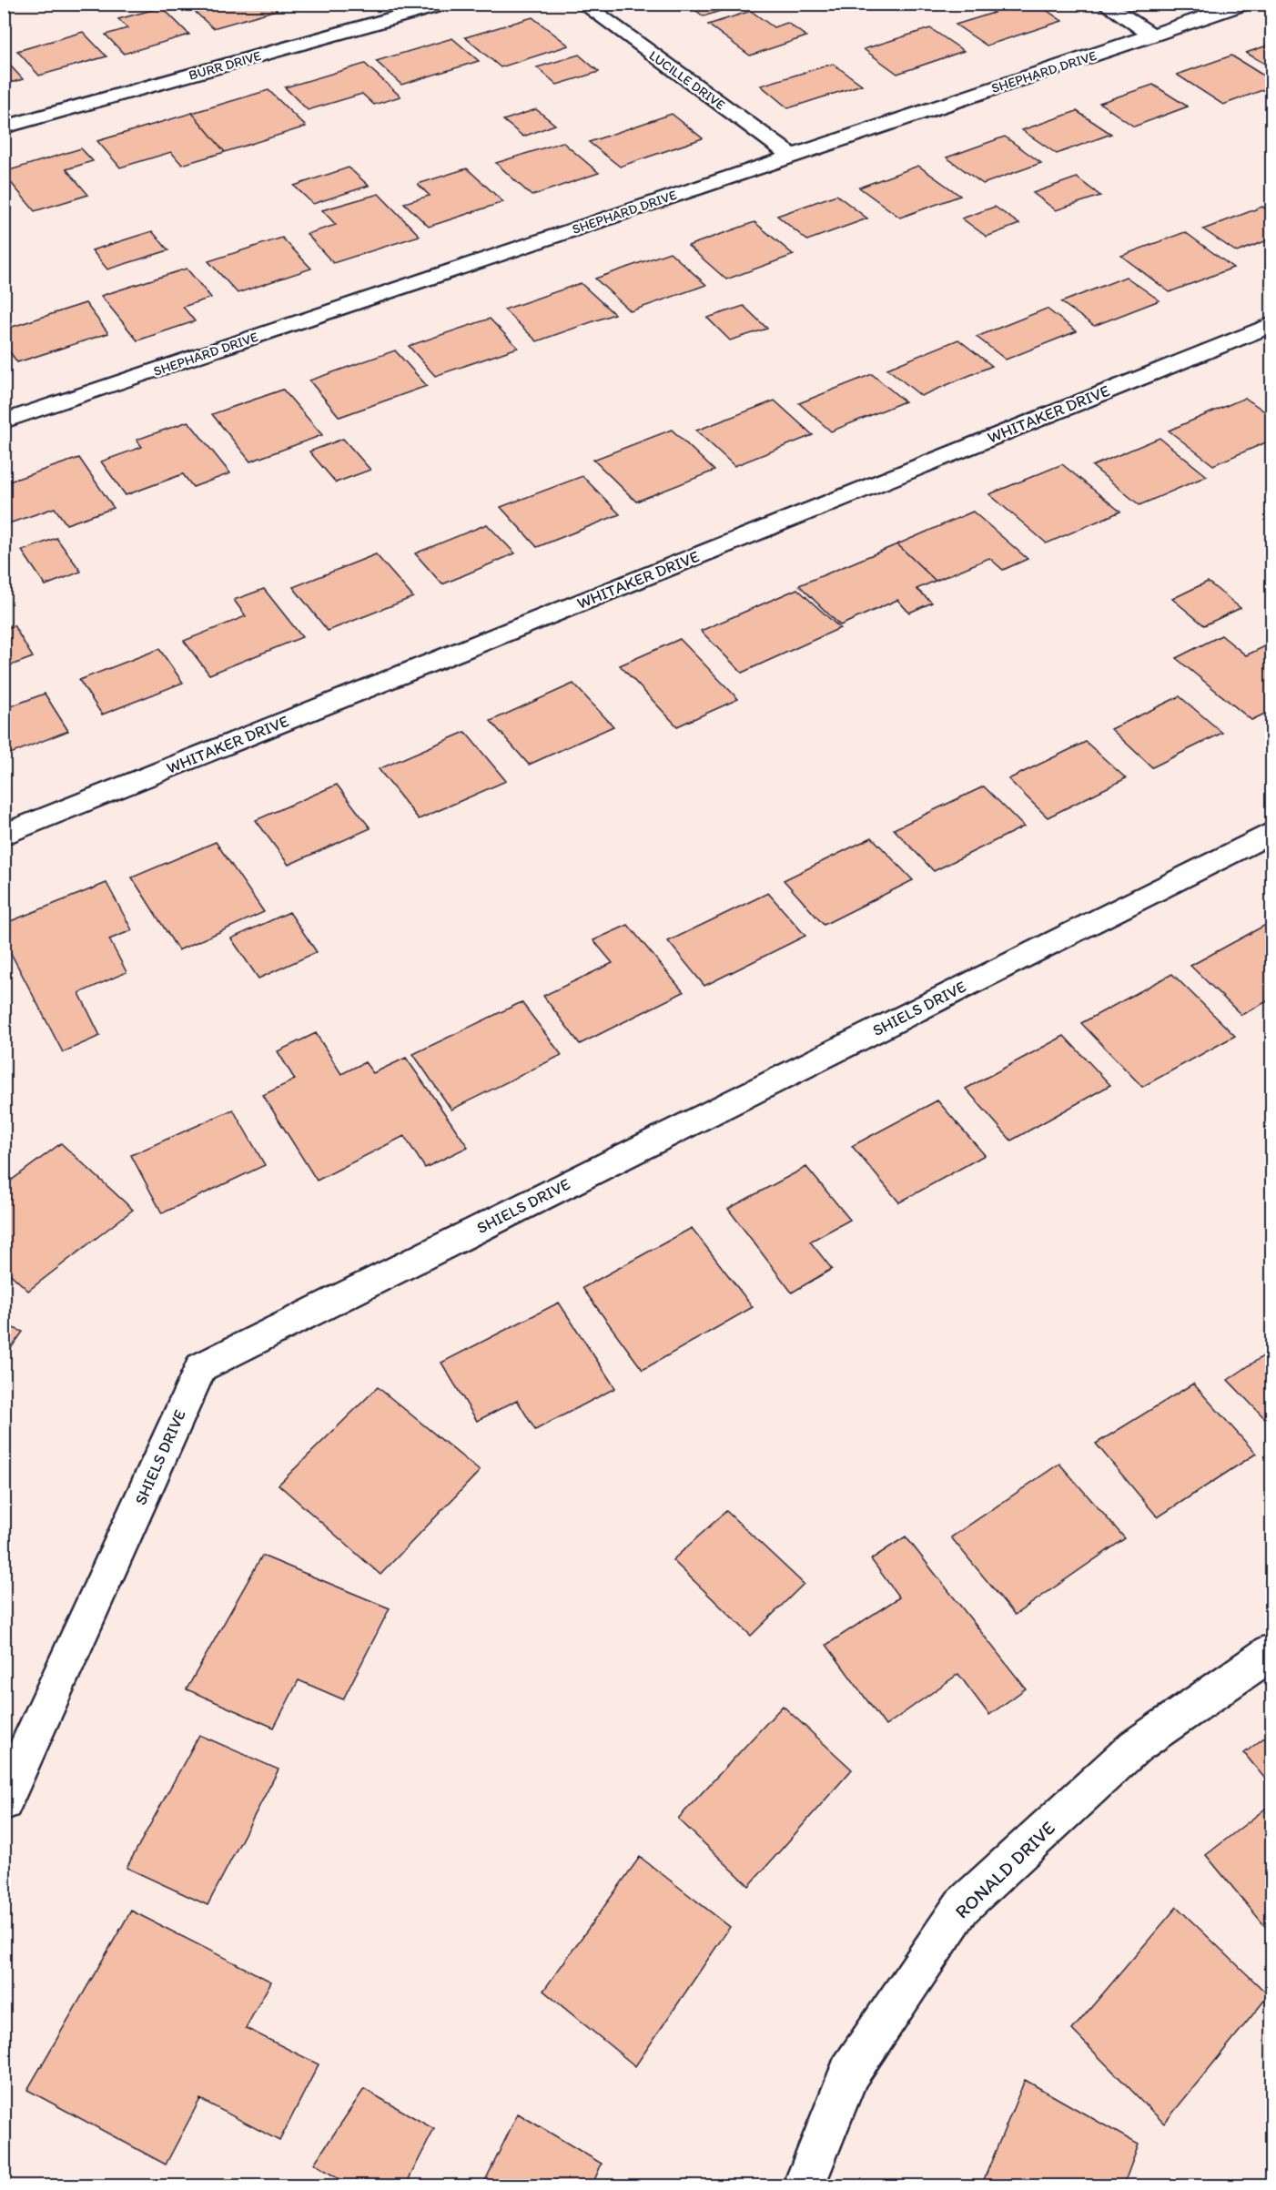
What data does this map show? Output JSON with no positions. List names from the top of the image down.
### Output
{
  "streets": {
    "street": [
      "BURR DRIVE",
      "SHEPHARD DRIVE",
      "LUCILLE DRIVE",
      "WHITAKER DRIVE",
      "SHIELS DRIVE",
      "RONALD DRIVE"
    ]
  },
  "crossings": [
    ["SHEPHARD DRIVE", "LUCILLE DRIVE"]
  ]
}
